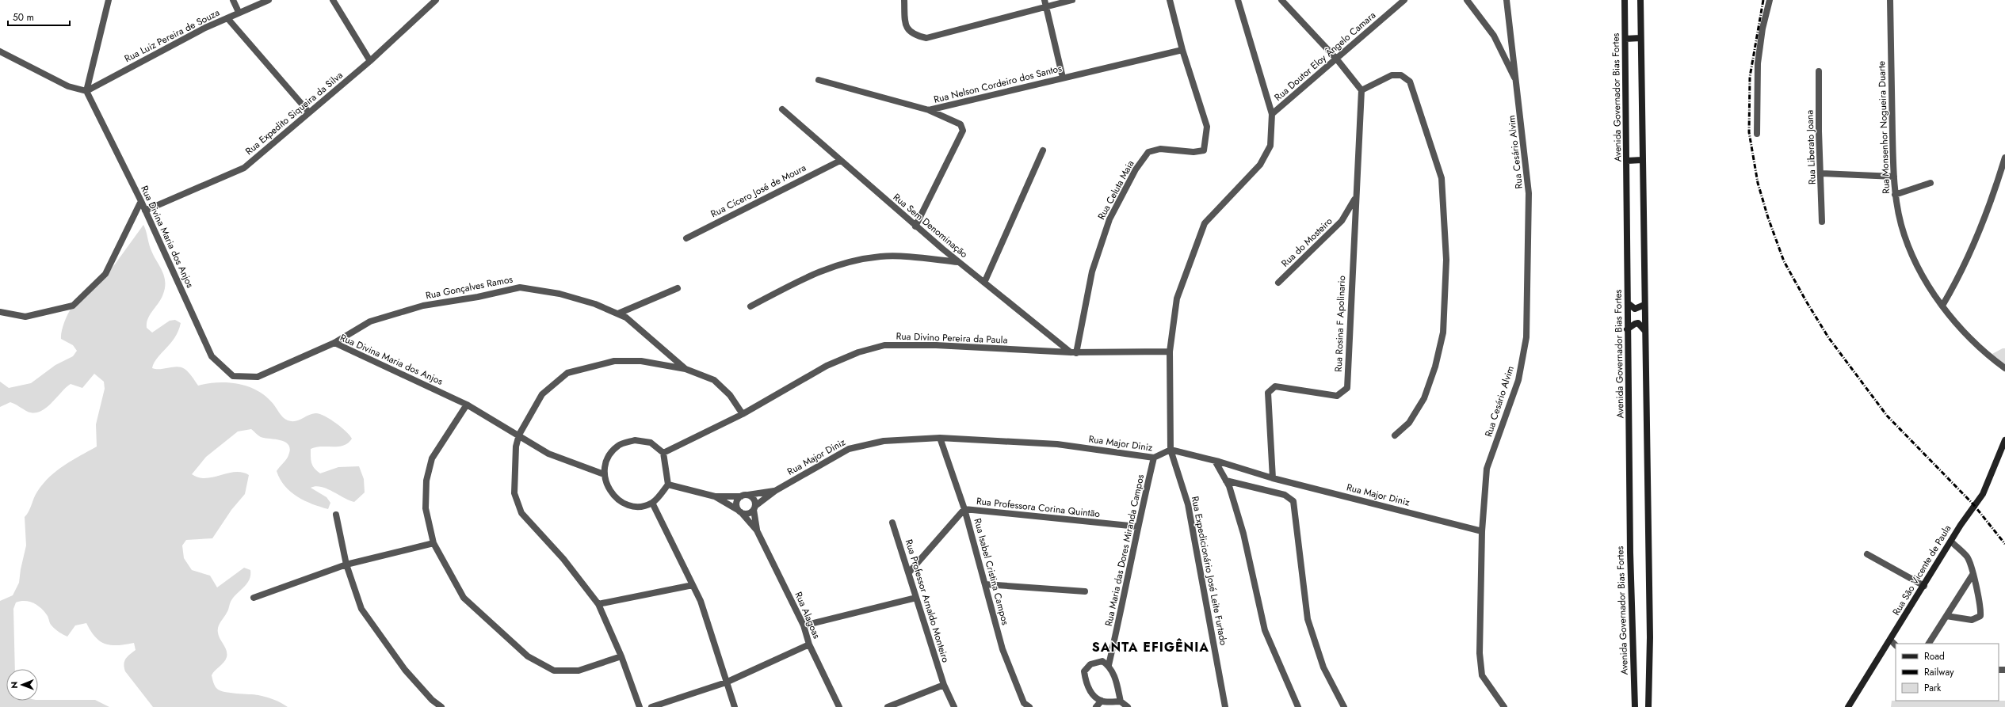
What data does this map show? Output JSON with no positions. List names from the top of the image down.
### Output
{
  "streets": {
    "main road": ["Avenida Governador Bias Fortes", "Rua São Vicente de Paula"],
    "street": [
      "Rua Luiz Pereira de Souza",
      "Rua Doutor Eloy Ângelo Camara",
      "Rua Nelson Cordeiro dos Santos",
      "Rua Expedito Siqueira da Silva",
      "Rua Monsenhor Nogueira Duarte",
      "Rua Liberato Joana",
      "Rua Cesário Alvim",
      "Rua Celuta Maia",
      "Rua Cícero José de Moura",
      "Rua Sem Denominação",
      "Rua Divina Maria dos Anjos",
      "Rua do Mosteiro",
      "Rua Gonçalves Ramos",
      "Rua Rosina F Apolinario",
      "Rua Divino Pereira da Paula",
      "Rua Major Diniz",
      "Rua Professora Corina Quintão",
      "Rua Maria das Dores Miranda Campos",
      "Rua Expedicionário José Leite Furtado",
      "Rua Isabel Cristina Campos",
      "Rua Professor Arnaldo Monteiro",
      "Rua Alagoas"
    ]
  },
  "crossings": [
    ["Rua Luiz Pereira de Souza", "Rua Divina Maria dos Anjos"],
    ["Rua Doutor Eloy Ângelo Camara", "Rua Expedicionário José Leite Furtado"],
    ["Rua Nelson Cordeiro dos Santos", "Rua Celuta Maia"],
    ["Rua Expedito Siqueira da Silva", "Rua Divina Maria dos Anjos"],
    ["Rua Cesário Alvim", "Rua Major Diniz"],
    ["Rua Celuta Maia", "Rua Sem Denominação"],
    ["Rua Celuta Maia", "Rua Divino Pereira da Paula"],
    ["Rua Cícero José de Moura", "Rua Sem Denominação"],
    ["Rua Sem Denominação", "Rua Divino Pereira da Paula"],
    ["Rua Divina Maria dos Anjos", "Rua Gonçalves Ramos"],
    ["Rua Divina Maria dos Anjos", "Rua Divino Pereira da Paula"],
    ["Rua Divina Maria dos Anjos", "Rua Alagoas"],
    ["Rua do Mosteiro", "Rua Rosina F Apolinario"],
    ["Rua Rosina F Apolinario", "Rua Major Diniz"],
    ["Rua Divino Pereira da Paula", "Rua Expedicionário José Leite Furtado"],
    ["Rua Divino Pereira da Paula", "Rua Alagoas"],
    ["Rua Major Diniz", "Rua Maria das Dores Miranda Campos"],
    ["Rua Major Diniz", "Rua Expedicionário José Leite Furtado"],
    ["Rua Major Diniz", "Rua Isabel Cristina Campos"],
    ["Rua Major Diniz", "Rua Alagoas"],
    ["Rua Professora Corina Quintão", "Rua Maria das Dores Miranda Campos"],
    ["Rua Professora Corina Quintão", "Rua Isabel Cristina Campos"],
    ["Rua Professora Corina Quintão", "Rua Professor Arnaldo Monteiro"]
  ],
  "districts": ["SANTA EFIGÊNIA"],
  "legend": ["Road", "Railway", "Park"],
  "scale_bar": "50 m",
  "north": "left"
}
